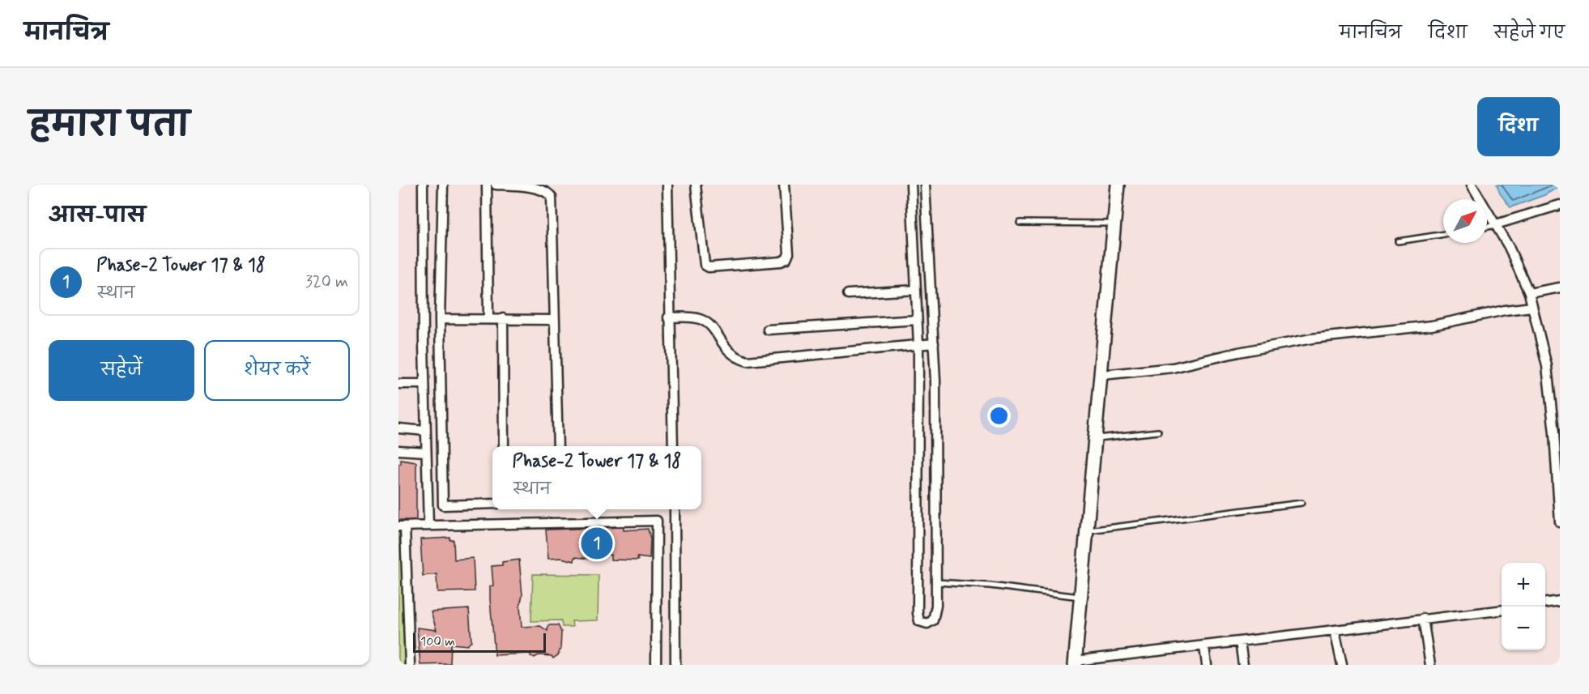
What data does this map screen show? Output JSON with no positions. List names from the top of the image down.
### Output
{
  "scale_bar": "100 m",
  "north": "top right",
  "page": {
    "header": "मानचित्र",
    "nav": ["मानचित्र", "दिशा", "सहेजे गए"],
    "title": "हमारा पता",
    "buttons": [
      "दिशा",
      ["सहेजें", "शेयर करें"]
    ],
    "heading": "आस-पास",
    "list": [
      {
        "mark": "1",
        "name": "Phase-2 Tower 17 & 18",
        "note": "स्थान",
        "value": "320 m"
      }
    ],
    "popup": ["Phase-2 Tower 17 & 18", "स्थान"],
    "pins": "1",
    "map_buttons": ["+", "−"],
    "scale": "100 m"
  }
}
